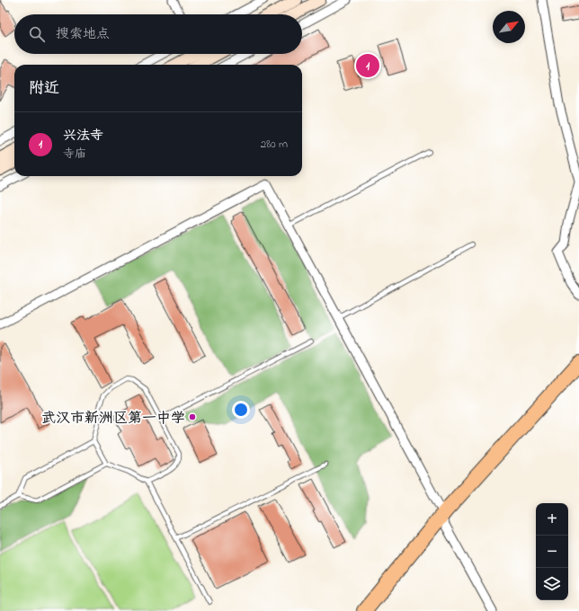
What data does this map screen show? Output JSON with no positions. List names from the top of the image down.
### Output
{
  "places": ["武汉市新洲区第一中学"],
  "north": "top right",
  "page": {
    "search": "搜索地点",
    "pins": "1",
    "heading": "附近",
    "list": [
      {
        "mark": "1",
        "name": "兴法寺",
        "note": "寺庙",
        "value": "280 m"
      }
    ],
    "map_buttons": ["+", "−"]
  }
}
